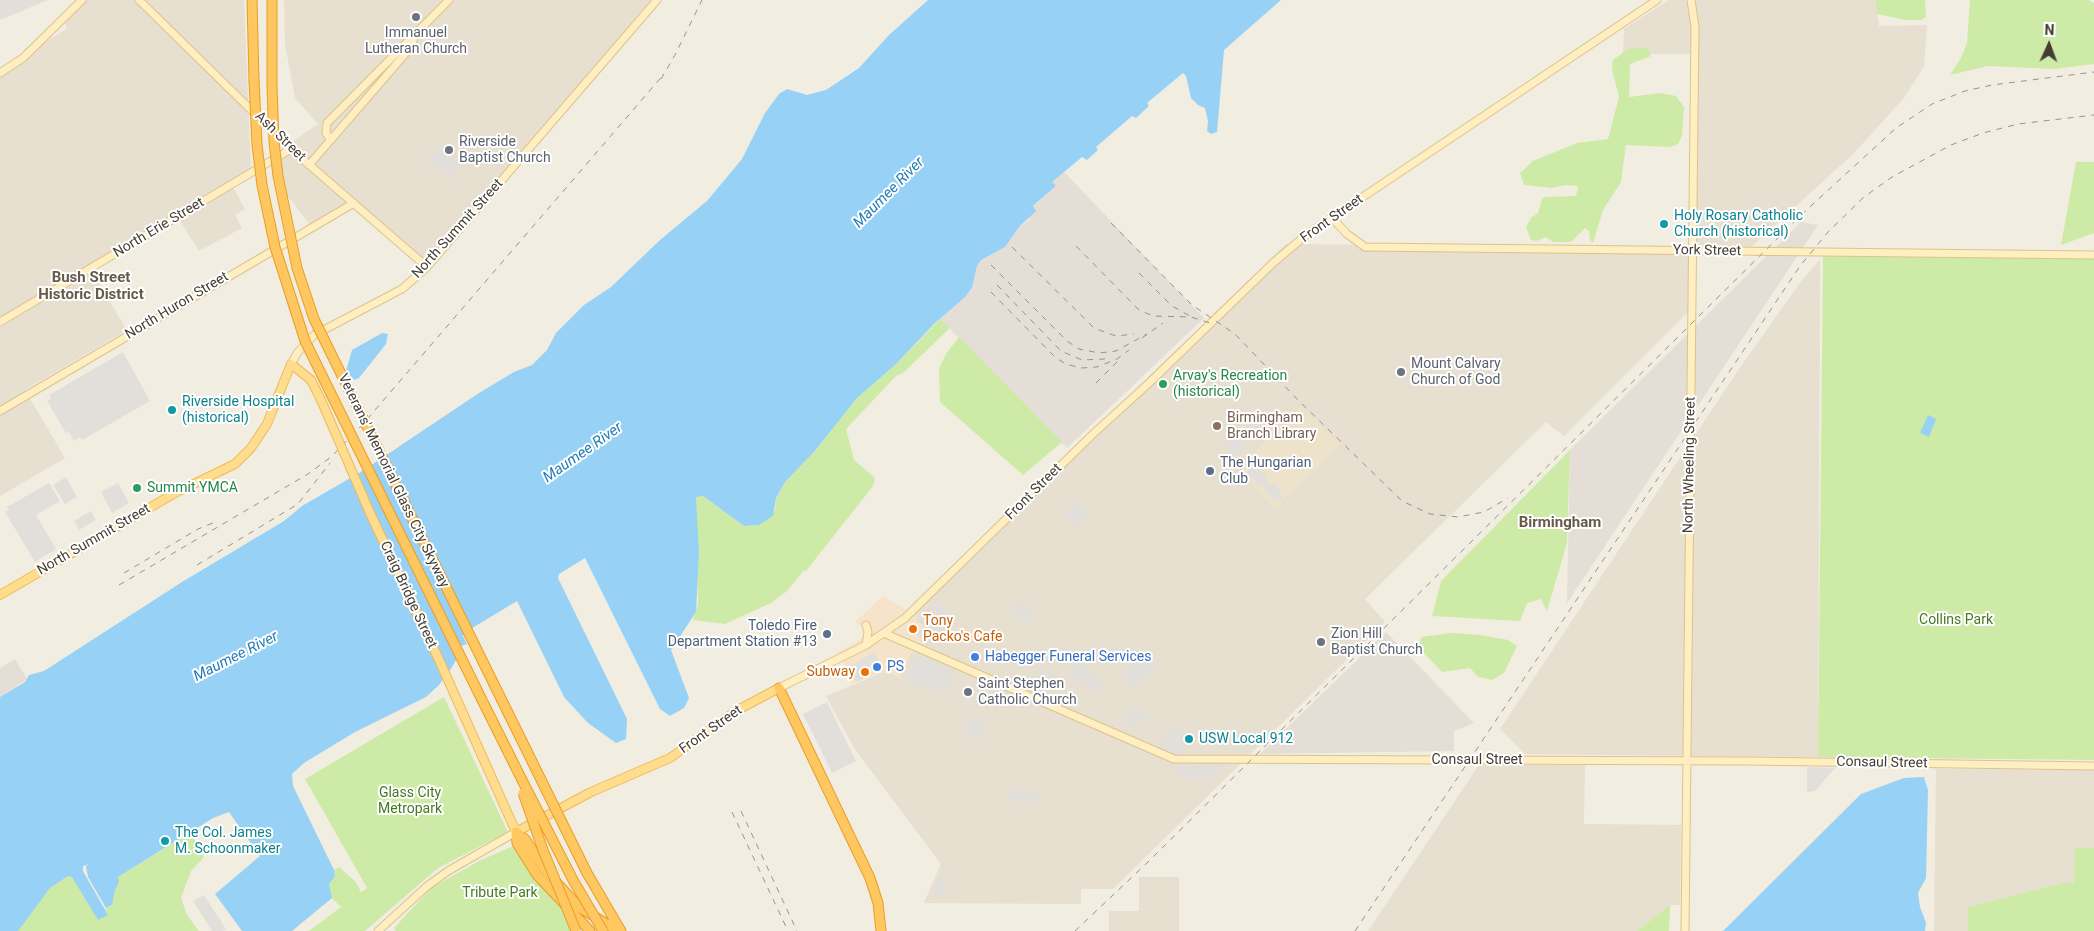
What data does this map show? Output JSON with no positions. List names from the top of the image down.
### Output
{
  "streets": {
    "highway": ["Veterans' Memorial Glass City Skyway"],
    "main road": ["Front Street", "North Summit Street", "Craig Bridge Street"],
    "street": [
      "Ash Street",
      "North Erie Street",
      "York Street",
      "North Huron Street",
      "North Wheeling Street",
      "Consaul Street"
    ]
  },
  "crossings": [
    ["Ash Street", "North Erie Street"],
    ["Ash Street", "North Summit Street"],
    ["Ash Street", "North Huron Street"],
    ["Front Street", "York Street"],
    ["Front Street", "Craig Bridge Street"],
    ["Front Street", "Consaul Street"],
    ["North Summit Street", "Craig Bridge Street"],
    ["York Street", "North Wheeling Street"],
    ["North Wheeling Street", "Consaul Street"]
  ],
  "districts": ["Bush Street Historic District", "Birmingham"],
  "water": ["Maumee River"],
  "parks": ["Collins Park", "Glass City Metropark", "Tribute Park"],
  "places": [
    "Immanuel Lutheran Church",
    "Riverside Baptist Church",
    "Holy Rosary Catholic Church (historical)",
    "Mount Calvary Church of God",
    "Arvay's Recreation (historical)",
    "Riverside Hospital (historical)",
    "Birmingham Branch Library",
    "The Hungarian Club",
    "Summit YMCA",
    "Tony Packo's Cafe",
    "Toledo Fire Department Station #13",
    "Zion Hill Baptist Church",
    "Habegger Funeral Services",
    "PS",
    "Subway",
    "Saint Stephen Catholic Church",
    "USW Local 912",
    "The Col. James M. Schoonmaker"
  ],
  "north": "top"
}
